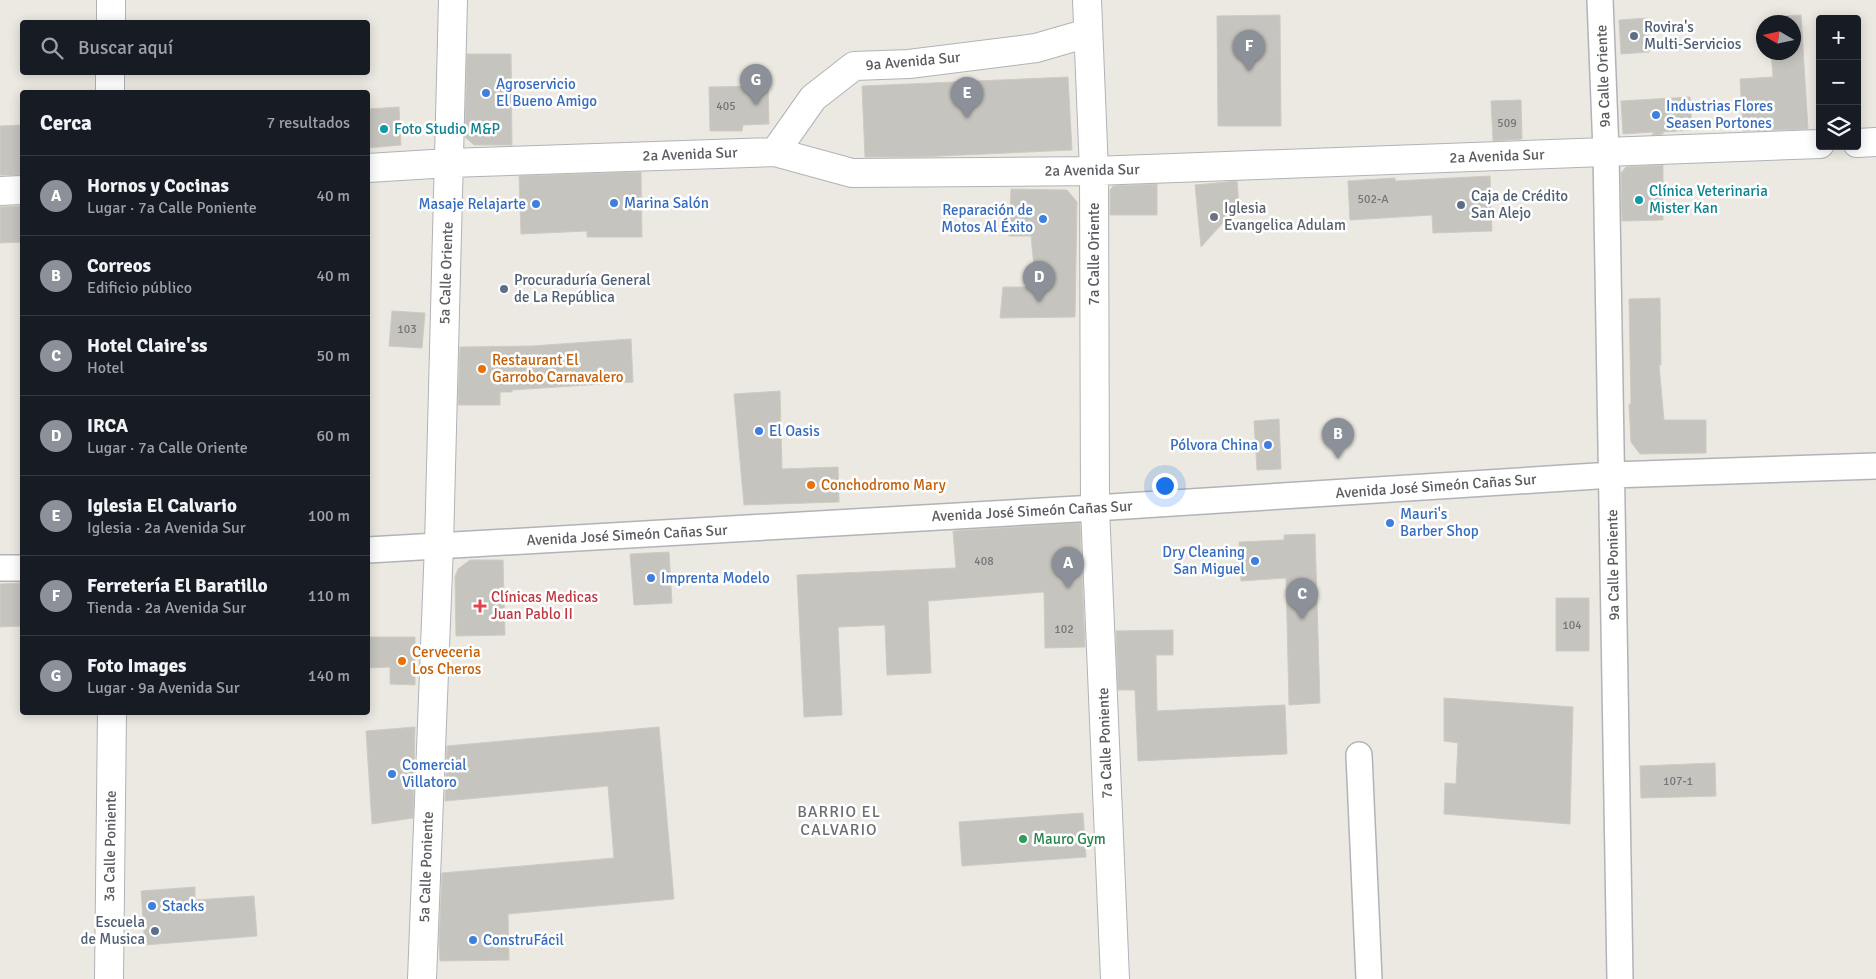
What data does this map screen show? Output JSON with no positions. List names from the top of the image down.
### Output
{
  "streets": {
    "street": [
      "9a Avenida Sur",
      "9a Calle Oriente",
      "2a Avenida Sur",
      "7a Calle Oriente",
      "5a Calle Oriente",
      "Avenida José Simeón Cañas Sur",
      "9a Calle Poniente",
      "7a Calle Poniente",
      "3a Calle Poniente",
      "5a Calle Poniente"
    ]
  },
  "crossings": [
    ["9a Avenida Sur", "2a Avenida Sur"],
    ["9a Avenida Sur", "7a Calle Oriente"],
    ["9a Calle Oriente", "2a Avenida Sur"],
    ["9a Calle Oriente", "9a Calle Poniente"],
    ["2a Avenida Sur", "7a Calle Oriente"],
    ["2a Avenida Sur", "5a Calle Oriente"],
    ["2a Avenida Sur", "9a Calle Poniente"],
    ["7a Calle Oriente", "Avenida José Simeón Cañas Sur"],
    ["7a Calle Oriente", "7a Calle Poniente"],
    ["5a Calle Oriente", "Avenida José Simeón Cañas Sur"],
    ["5a Calle Oriente", "5a Calle Poniente"],
    ["Avenida José Simeón Cañas Sur", "9a Calle Poniente"],
    ["Avenida José Simeón Cañas Sur", "7a Calle Poniente"],
    ["Avenida José Simeón Cañas Sur", "5a Calle Poniente"]
  ],
  "districts": ["BARRIO EL CALVARIO"],
  "places": {
    "other": [
      "Rovira's Multi-Servicios",
      "Agroservicio El Bueno Amigo",
      "Industrias Flores Seasen Portones",
      "Foto Studio M&P",
      "Clínica Veterinaria Mister Kan",
      "Marina Salón",
      "Masaje Relajarte",
      "Caja de Crédito San Alejo",
      "Iglesia Evangelica Adulam",
      "Reparación de Motos Al Éxito",
      "Procuraduría General de La República",
      "Restaurant El Garrobo Carnavalero",
      "El Oasis",
      "Pólvora China",
      "Conchodromo Mary",
      "Mauri's Barber Shop",
      "Dry Cleaning San Miguel",
      "Imprenta Modelo",
      "Cerveceria Los Cheros",
      "Comercial Villatoro",
      "Mauro Gym",
      "Stacks",
      "Escuela de Musica",
      "ConstruFácil"
    ],
    "health": ["Clínicas Medicas Juan Pablo II"]
  },
  "house_numbers": [
    "405",
    "509",
    "502-A",
    "103",
    "408",
    "104",
    "102",
    "107-1"
  ],
  "north": "left",
  "page": {
    "map_buttons": ["+", "−"],
    "search": "Buscar aquí",
    "pins": [
      "F",
      "G",
      "E",
      "D",
      "B",
      "A",
      "C"
    ],
    "heading": ["Cerca", "7 resultados"],
    "list": [
      {
        "mark": "A",
        "name": "Hornos y Cocinas",
        "note": "Lugar · 7a Calle Poniente",
        "value": "40 m"
      },
      {
        "mark": "B",
        "name": "Correos",
        "note": "Edificio público",
        "value": "40 m"
      },
      {
        "mark": "C",
        "name": "Hotel Claire'ss",
        "note": "Hotel",
        "value": "50 m"
      },
      {
        "mark": "D",
        "name": "IRCA",
        "note": "Lugar · 7a Calle Oriente",
        "value": "60 m"
      },
      {
        "mark": "E",
        "name": "Iglesia El Calvario",
        "note": "Iglesia · 2a Avenida Sur",
        "value": "100 m"
      },
      {
        "mark": "F",
        "name": "Ferretería El Baratillo",
        "note": "Tienda · 2a Avenida Sur",
        "value": "110 m"
      },
      {
        "mark": "G",
        "name": "Foto Images",
        "note": "Lugar · 9a Avenida Sur",
        "value": "140 m"
      }
    ]
  }
}
